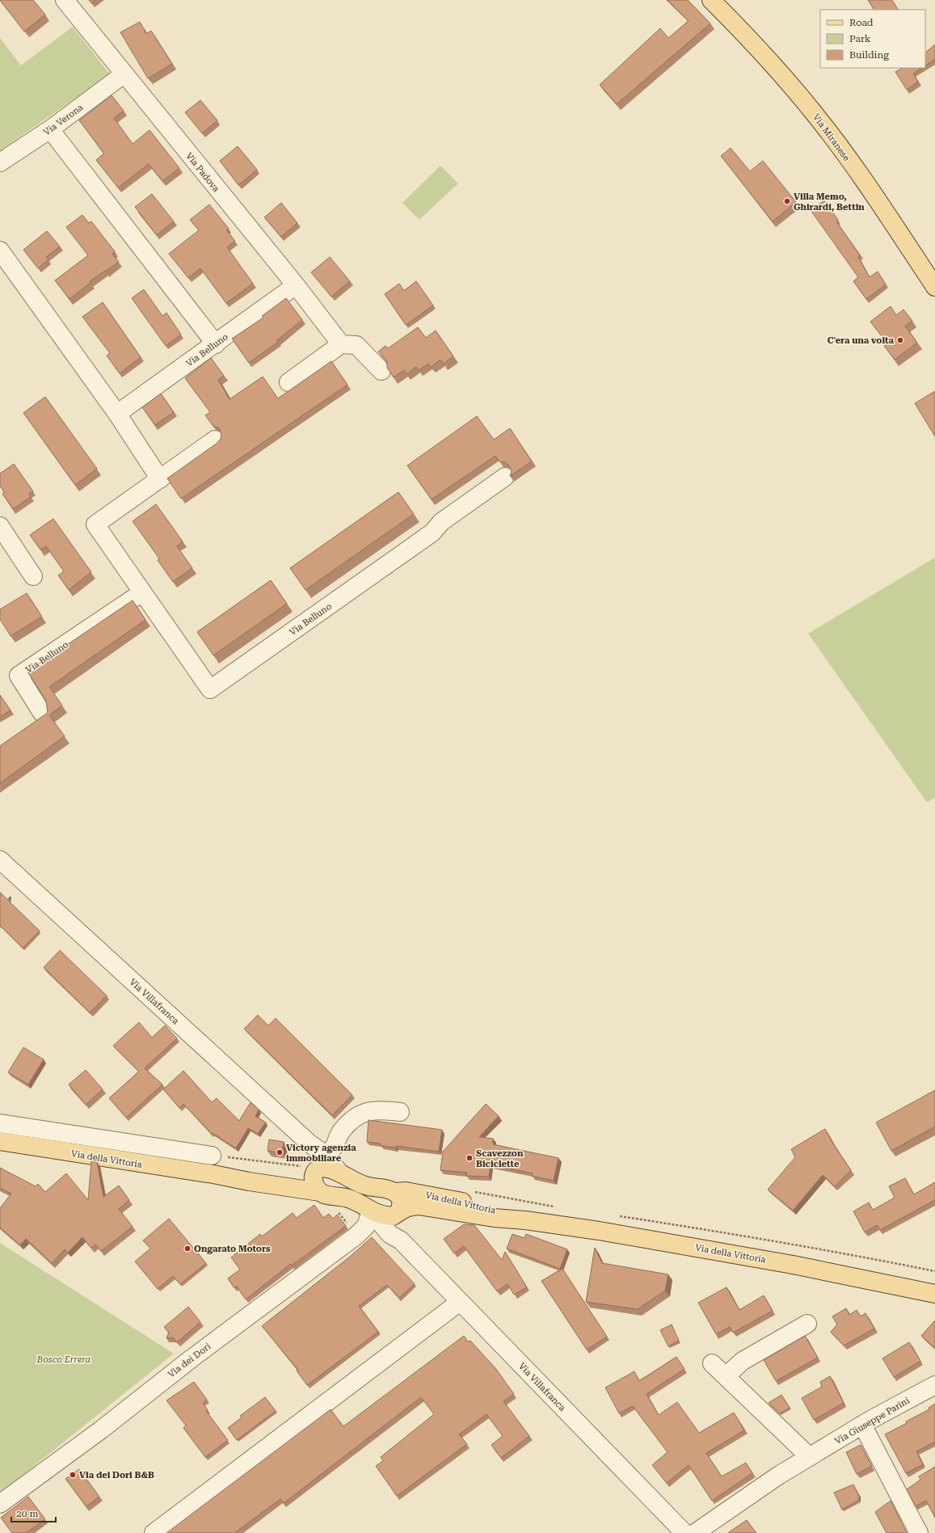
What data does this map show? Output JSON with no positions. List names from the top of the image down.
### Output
{
  "streets": {
    "main road": ["Via Miranese", "Via della Vittoria"],
    "street": [
      "Via Verona",
      "Via Padova",
      "Via Belluno",
      "Via Villafranca",
      "Via dei Dori",
      "Via Giuseppe Parini"
    ]
  },
  "crossings": [
    ["Via Verona", "Via Padova"],
    ["Via Padova", "Via Belluno"],
    ["Via Villafranca", "Via della Vittoria"],
    ["Via Villafranca", "Via dei Dori"],
    ["Via della Vittoria", "Via dei Dori"]
  ],
  "parks": ["Bosco Errera"],
  "places": [
    "Villa Memo, Ghirardi, Bettin",
    "C'era una volta",
    "Victory agenzia immobiliare",
    "Scavezzon Biciclette",
    "Ongarato Motors",
    "Via dei Dori B&B"
  ],
  "legend": ["Road", "Park", "Building"],
  "scale_bar": "20 m"
}
